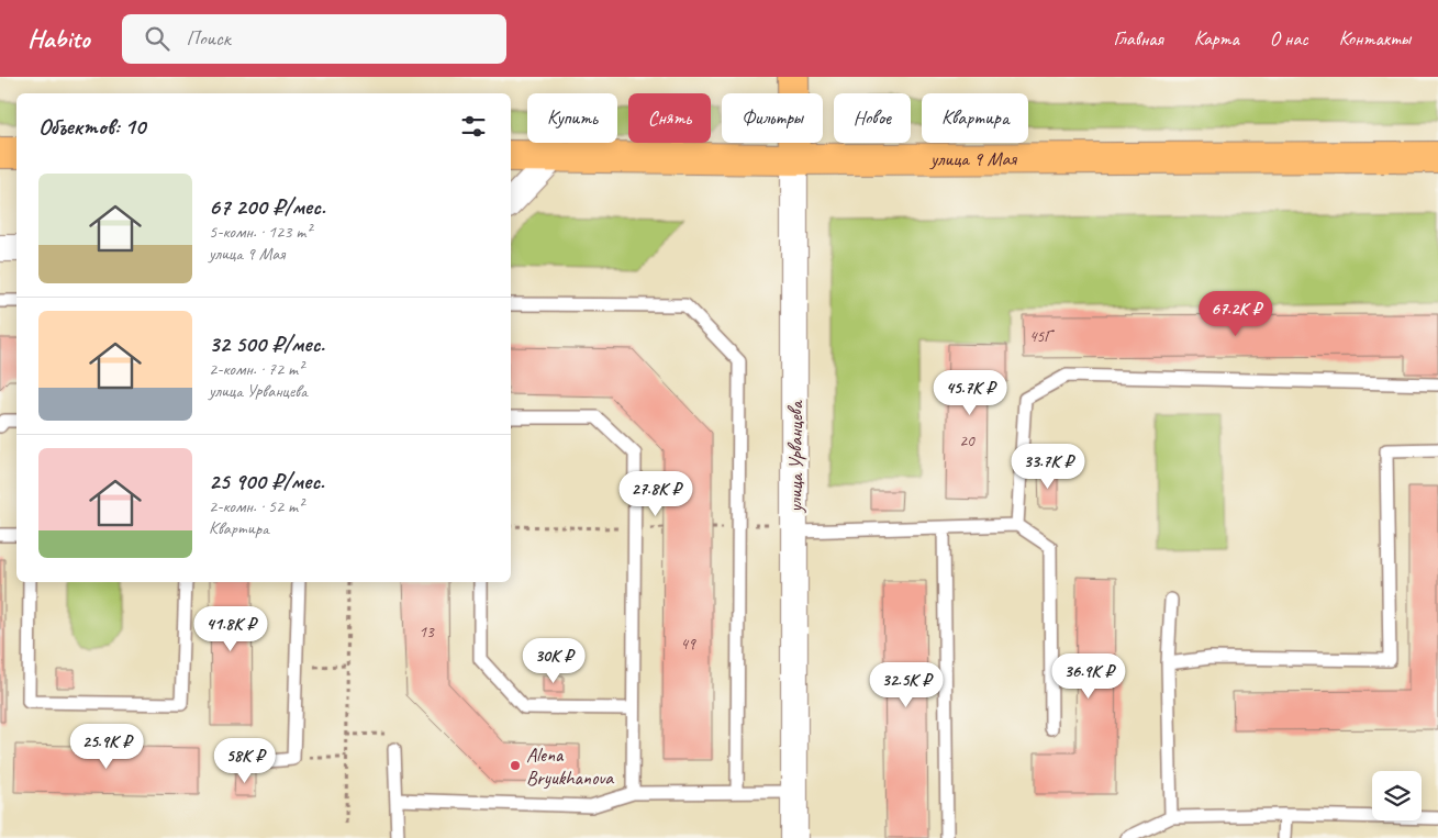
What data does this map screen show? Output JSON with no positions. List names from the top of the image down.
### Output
{
  "streets": {
    "main road": ["улица 9 Мая", "улица Урванцева"]
  },
  "crossings": [
    ["улица 9 Мая", "улица Урванцева"]
  ],
  "places": ["Alena Bryukhanova"],
  "house_numbers": [
    "45Г",
    "20",
    "13",
    "49"
  ],
  "page": {
    "header": "Habito",
    "search": "Поиск",
    "nav": [
      "Главная",
      "Карта",
      "О нас",
      "Контакты"
    ],
    "chip": [
      "Купить",
      "Снять",
      "Фильтры",
      "Новое",
      "Квартира"
    ],
    "heading": "Объектов: 10",
    "list": [
      {
        "name": "67 200 ₽/мес.",
        "note": "5-комн. · 123 m² · улица 9 Мая"
      },
      {
        "name": "32 500 ₽/мес.",
        "note": "2-комн. · 72 m² · улица Урванцева"
      },
      {
        "name": "25 900 ₽/мес.",
        "note": "2-комн. · 52 m² · Квартира"
      }
    ],
    "price": [
      "67.2K ₽",
      "45.7K ₽",
      "33.7K ₽",
      "27.8K ₽",
      "41.8K ₽",
      "30K ₽",
      "36.9K ₽",
      "32.5K ₽",
      "25.9K ₽",
      "58K ₽"
    ]
  }
}
